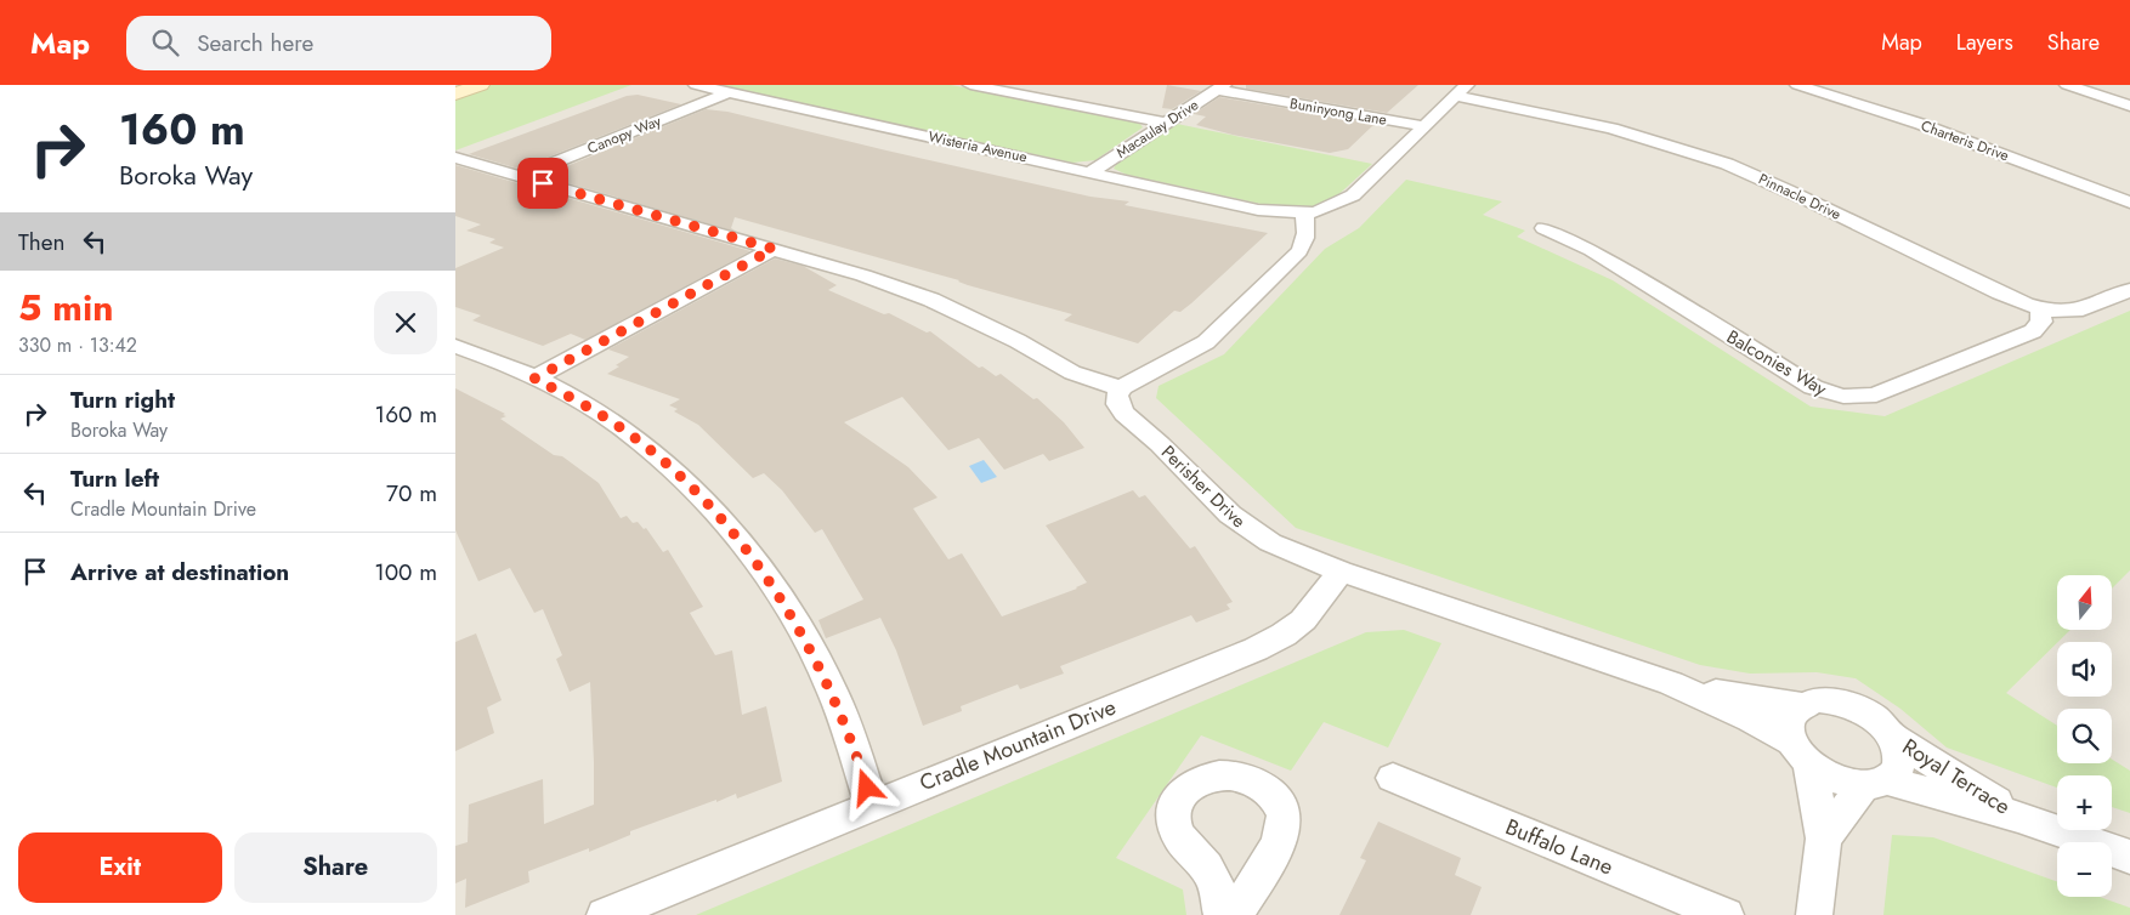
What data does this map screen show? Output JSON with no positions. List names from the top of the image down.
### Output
{
  "streets": {
    "street": [
      "Buninyong Lane",
      "Macaulay Drive",
      "Canopy Way",
      "Charteris Drive",
      "Wisteria Avenue",
      "Pinnacle Drive",
      "Balconies Way",
      "Perisher Drive",
      "Cradle Mountain Drive",
      "Royal Terrace",
      "Buffalo Lane"
    ]
  },
  "crossings": [
    ["Buninyong Lane", "Macaulay Drive"],
    ["Buninyong Lane", "Wisteria Avenue"],
    ["Macaulay Drive", "Wisteria Avenue"],
    ["Canopy Way", "Wisteria Avenue"],
    ["Wisteria Avenue", "Pinnacle Drive"],
    ["Pinnacle Drive", "Balconies Way"],
    ["Perisher Drive", "Cradle Mountain Drive"],
    ["Perisher Drive", "Royal Terrace"]
  ],
  "north": "top",
  "page": {
    "header": "Map",
    "search": "Search here",
    "nav": ["Map", "Layers", "Share"],
    "turn": ["160 m", "Boroka Way"],
    "then": "Then",
    "heading": ["5 min", "330 m · 13:42"],
    "list": [
      {
        "name": "Turn right",
        "note": "Boroka Way",
        "value": "160 m"
      },
      {
        "name": "Turn left",
        "note": "Cradle Mountain Drive",
        "value": "70 m"
      },
      {
        "name": "Arrive at destination",
        "value": "100 m"
      }
    ],
    "map_buttons": ["+", "−"],
    "buttons": ["Exit", "Share"]
  }
}
